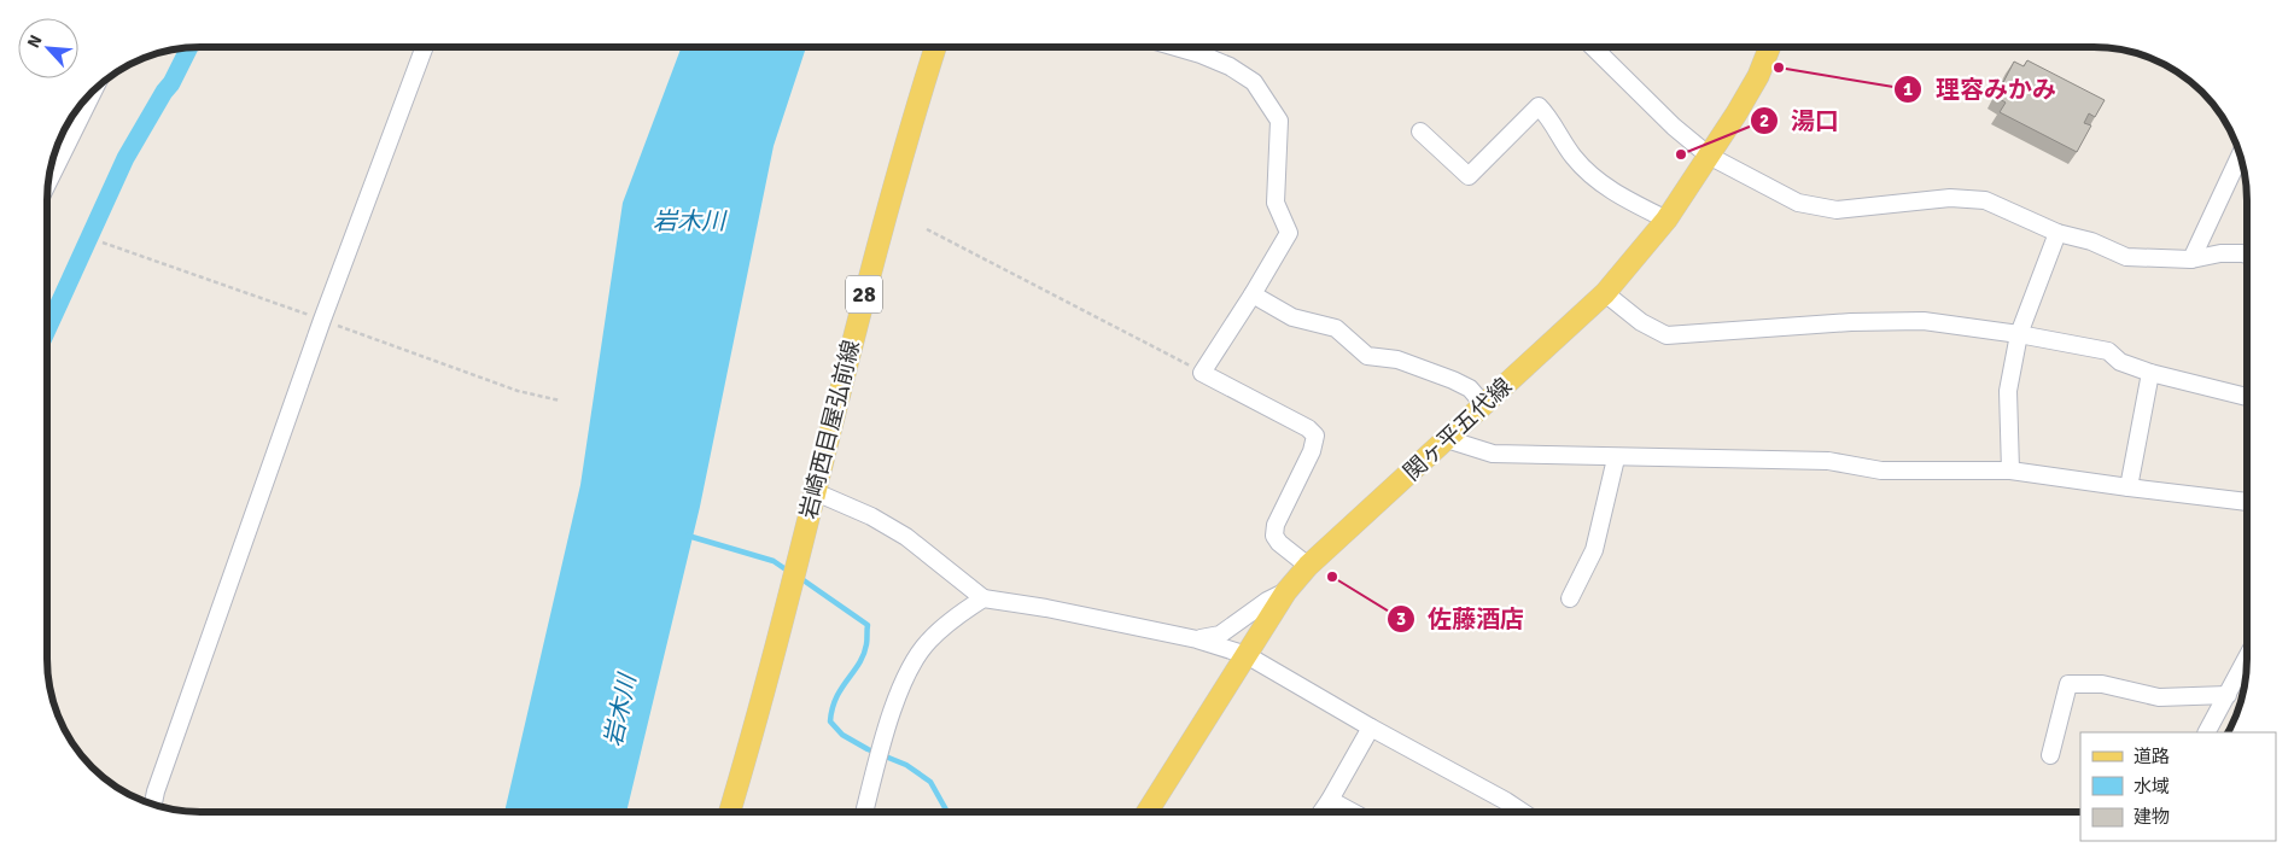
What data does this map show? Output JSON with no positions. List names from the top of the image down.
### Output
{
  "streets": {
    "main road": ["28", "岩崎西目屋弘前線", "関ヶ平五代線"]
  },
  "water": ["岩木川"],
  "places": ["理容みかみ", "湯口", "佐藤酒店"],
  "legend": ["道路", "水域", "建物"],
  "north": "top left"
}
